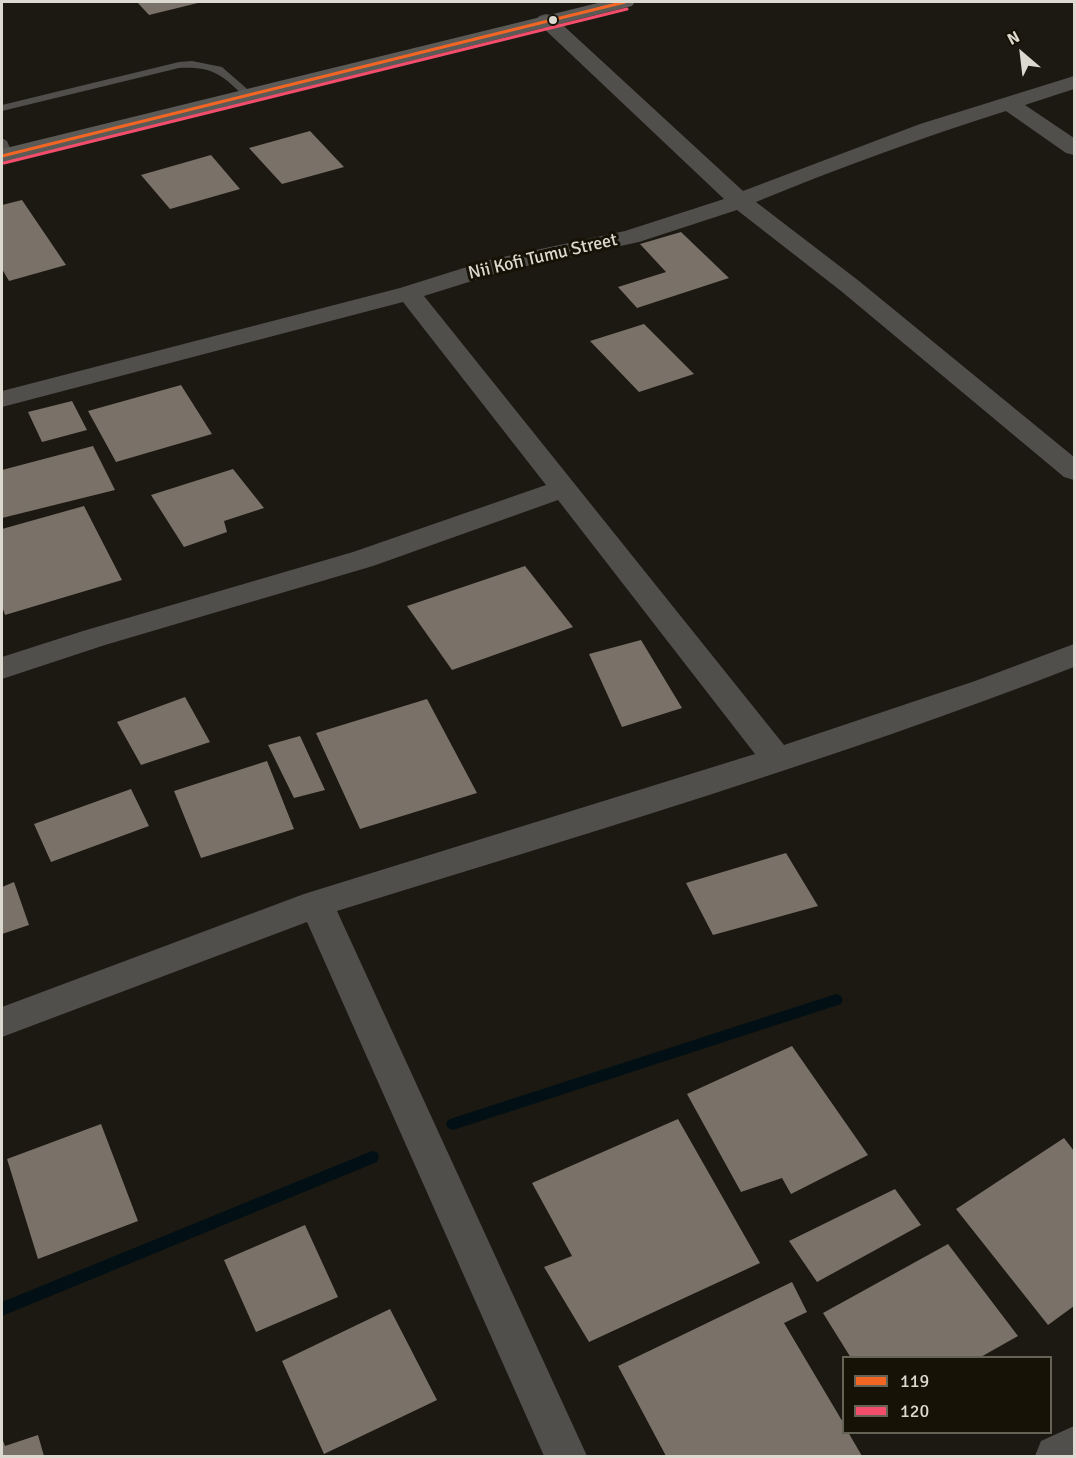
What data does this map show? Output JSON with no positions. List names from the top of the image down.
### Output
{
  "streets": {
    "street": ["Nii Kofi Tumu Street"]
  },
  "lines": ["transit line 119", "transit line 120"],
  "legend": ["119", "120"],
  "north": "top left"
}
